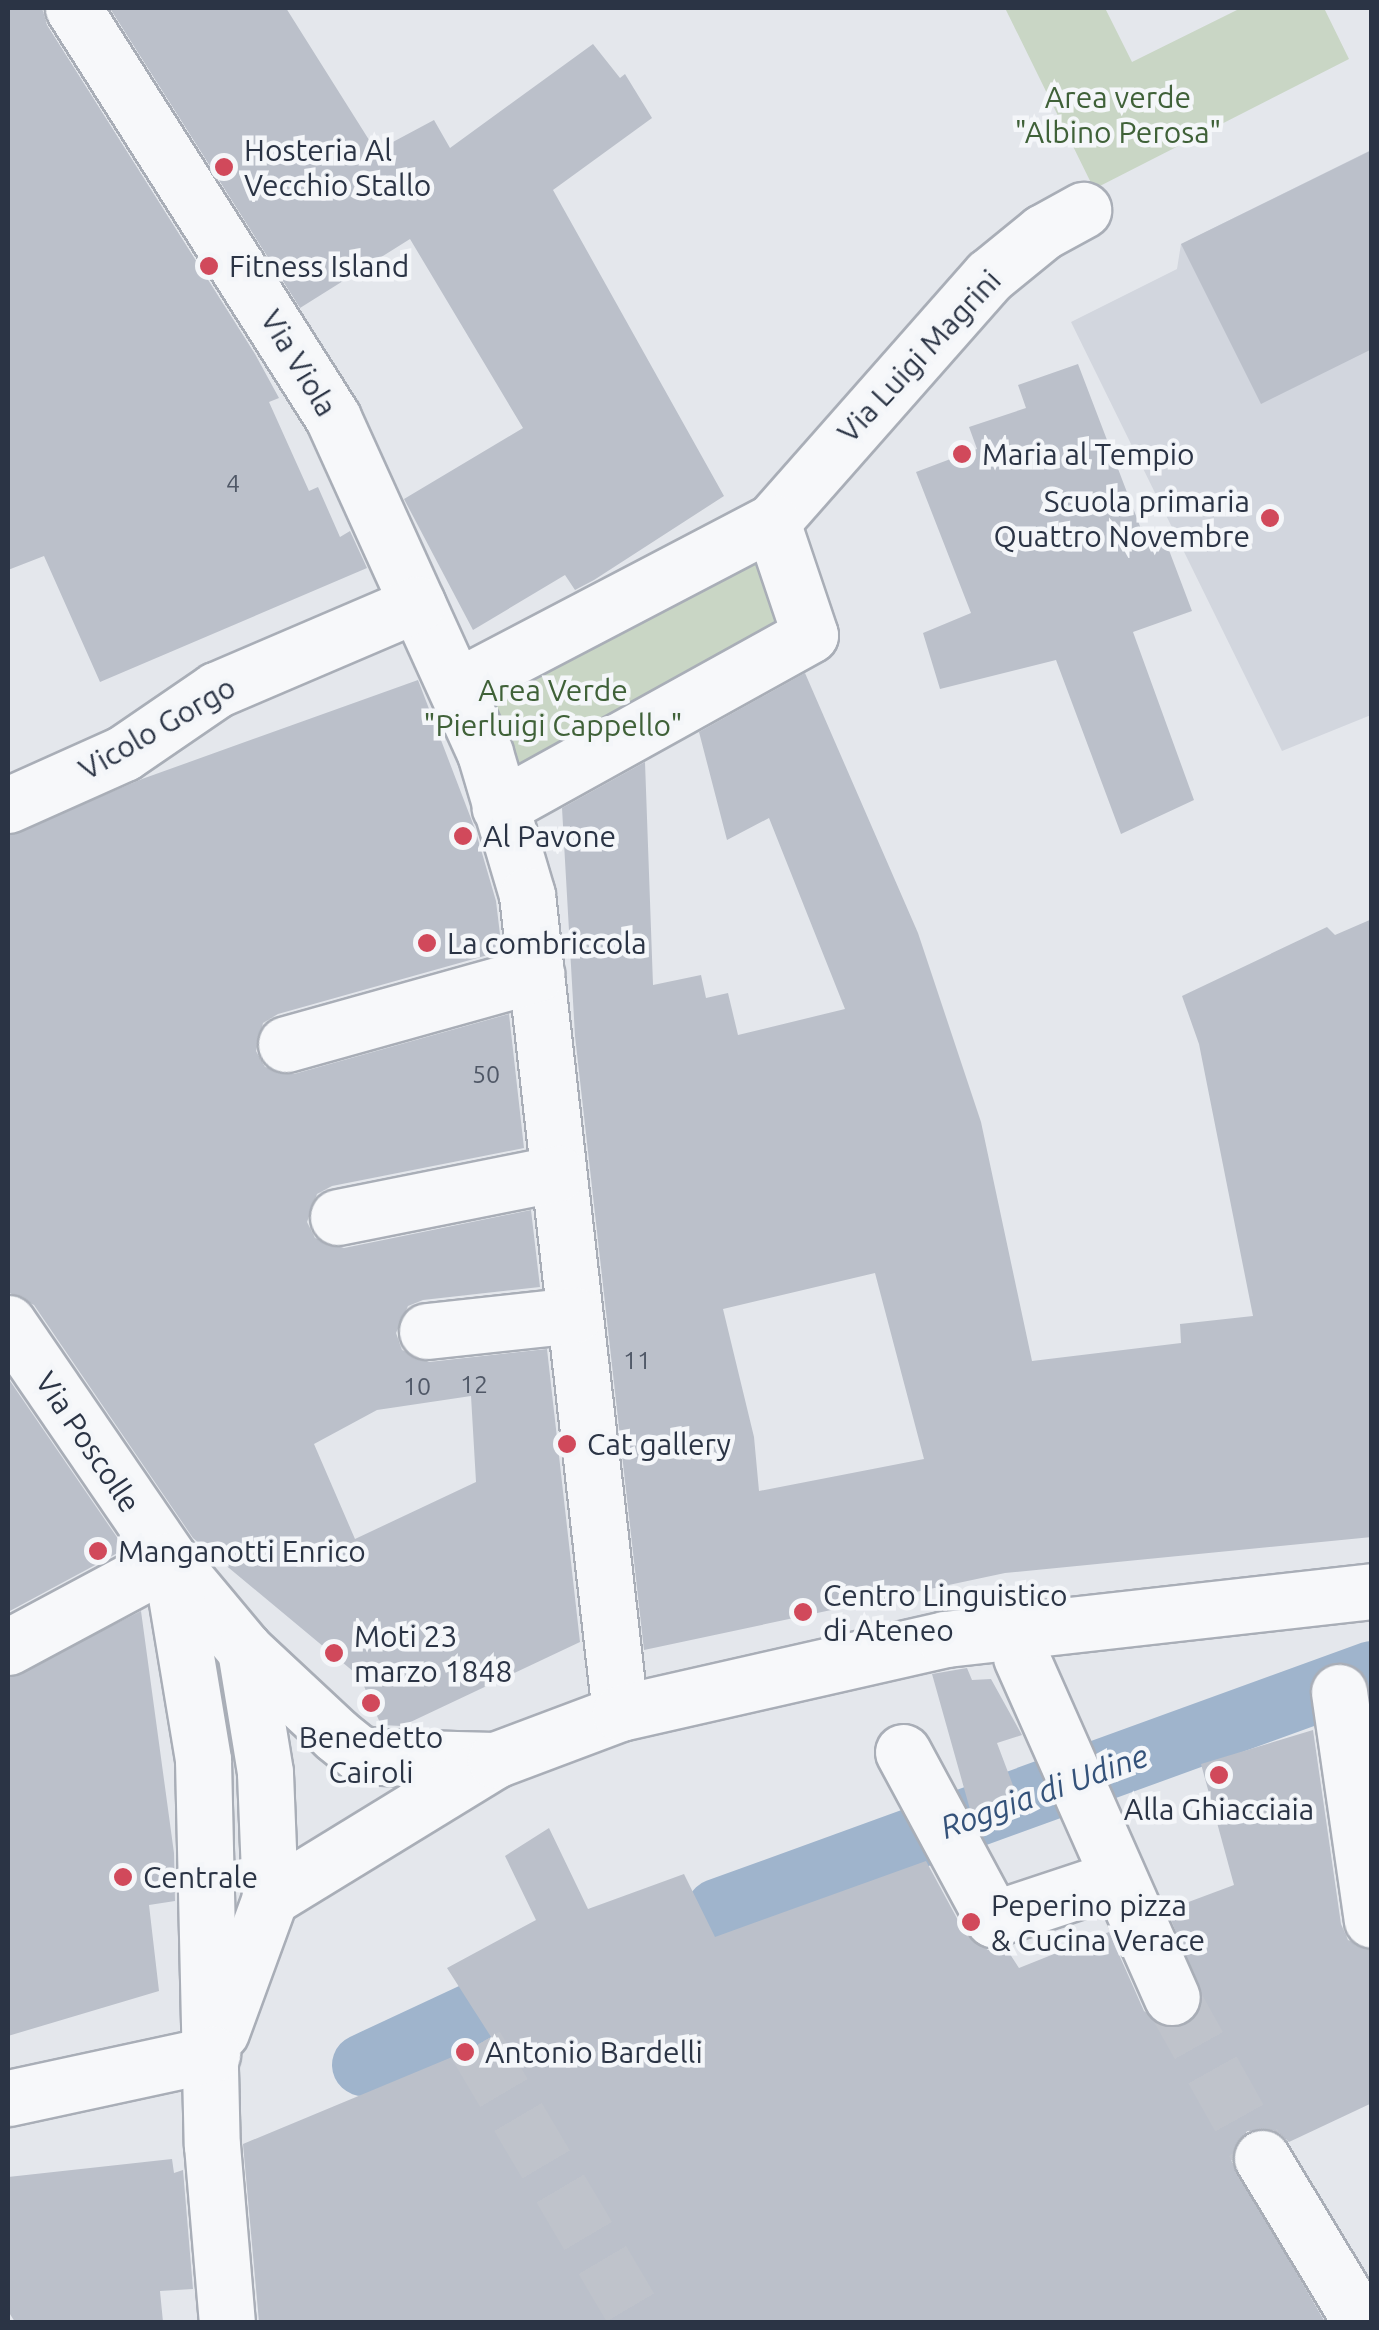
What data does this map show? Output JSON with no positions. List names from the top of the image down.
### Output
{
  "streets": {
    "street": [
      "Via Luigi Magrini",
      "Via Viola",
      "Vicolo Gorgo",
      "Via Poscolle"
    ]
  },
  "crossings": [
    ["Via Luigi Magrini", "Via Viola"],
    ["Via Viola", "Vicolo Gorgo"]
  ],
  "water": ["Roggia di Udine"],
  "parks": ["Area verde \"Albino Perosa\"", "Area Verde \"Pierluigi Cappello\""],
  "places": [
    "Hosteria Al Vecchio Stallo",
    "Fitness Island",
    "Maria al Tempio",
    "Scuola primaria Quattro Novembre",
    "Al Pavone",
    "La combriccola",
    "Cat gallery",
    "Manganotti Enrico",
    "Centro Linguistico di Ateneo",
    "Moti 23 marzo 1848",
    "Benedetto Cairoli",
    "Alla Ghiacciaia",
    "Centrale",
    "Peperino pizza & Cucina Verace",
    "Antonio Bardelli"
  ],
  "house_numbers": [
    "4",
    "50",
    "11",
    "12",
    "10"
  ]
}
